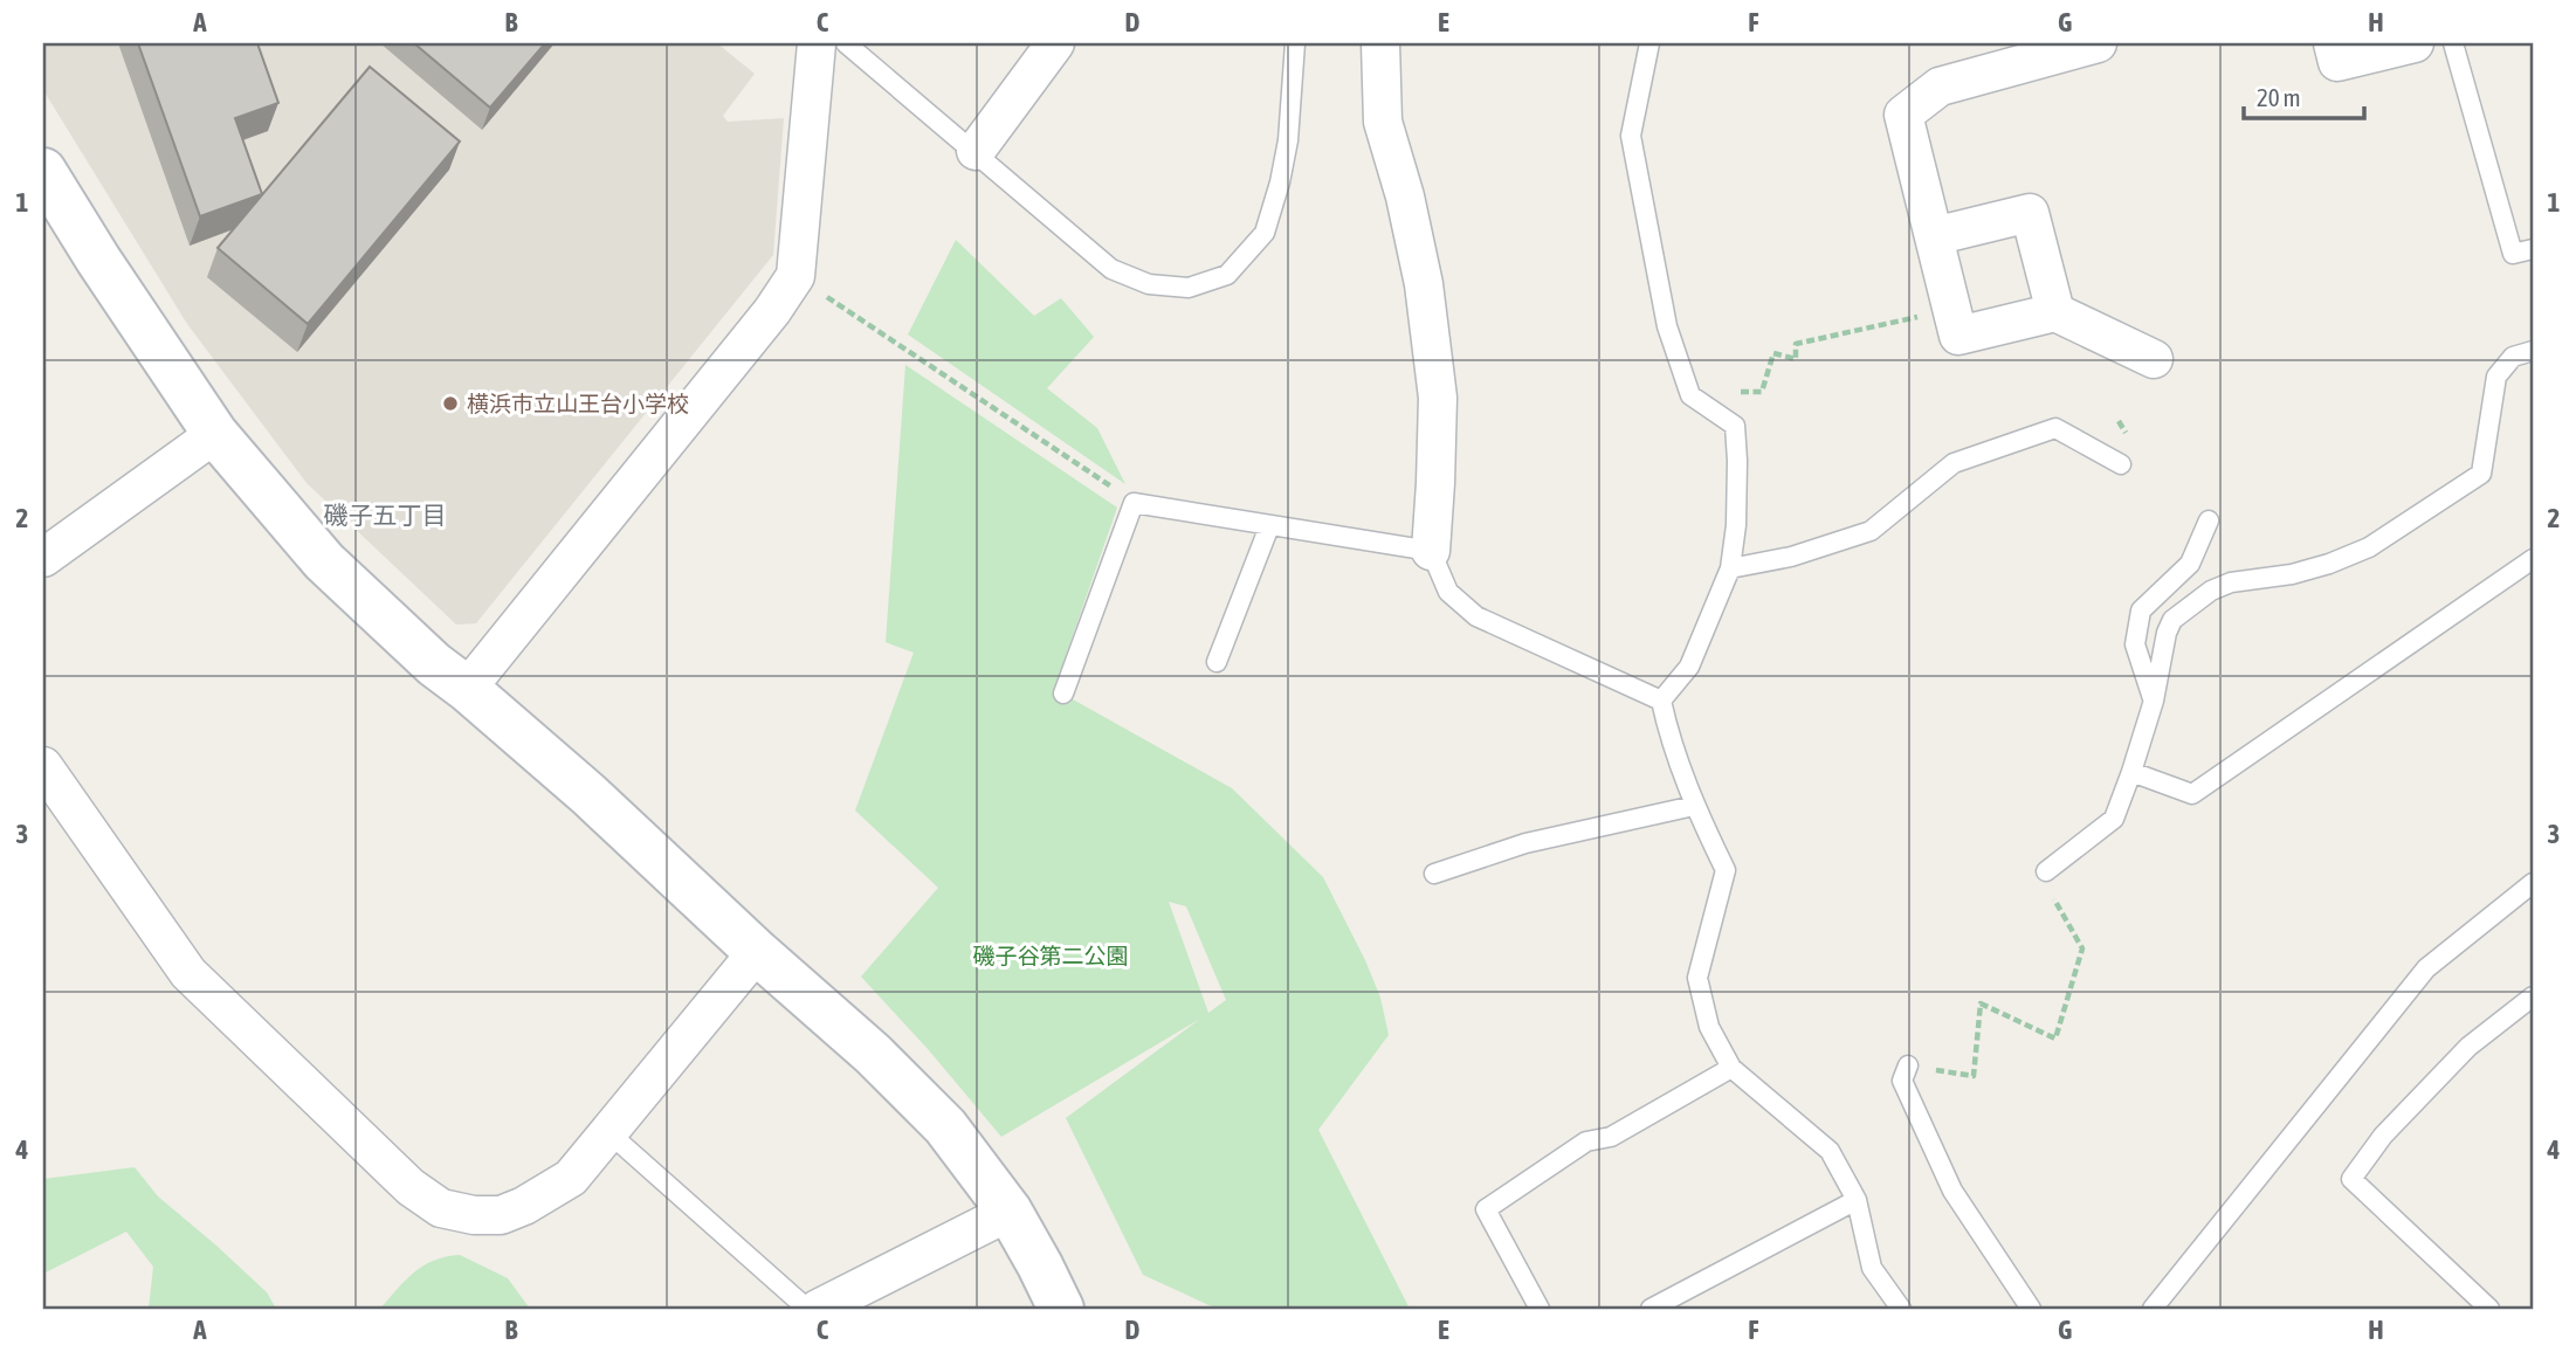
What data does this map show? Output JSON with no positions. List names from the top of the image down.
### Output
{
  "districts": ["磯子五丁目"],
  "parks": ["磯子谷第二公園"],
  "places": ["横浜市立山王台小学校"],
  "scale_bar": "20 m",
  "grid": {
    "columns": [
      "A",
      "B",
      "C",
      "D",
      "E",
      "F",
      "G",
      "H"
    ],
    "rows": [
      "1",
      "2",
      "3",
      "4"
    ]
  }
}
